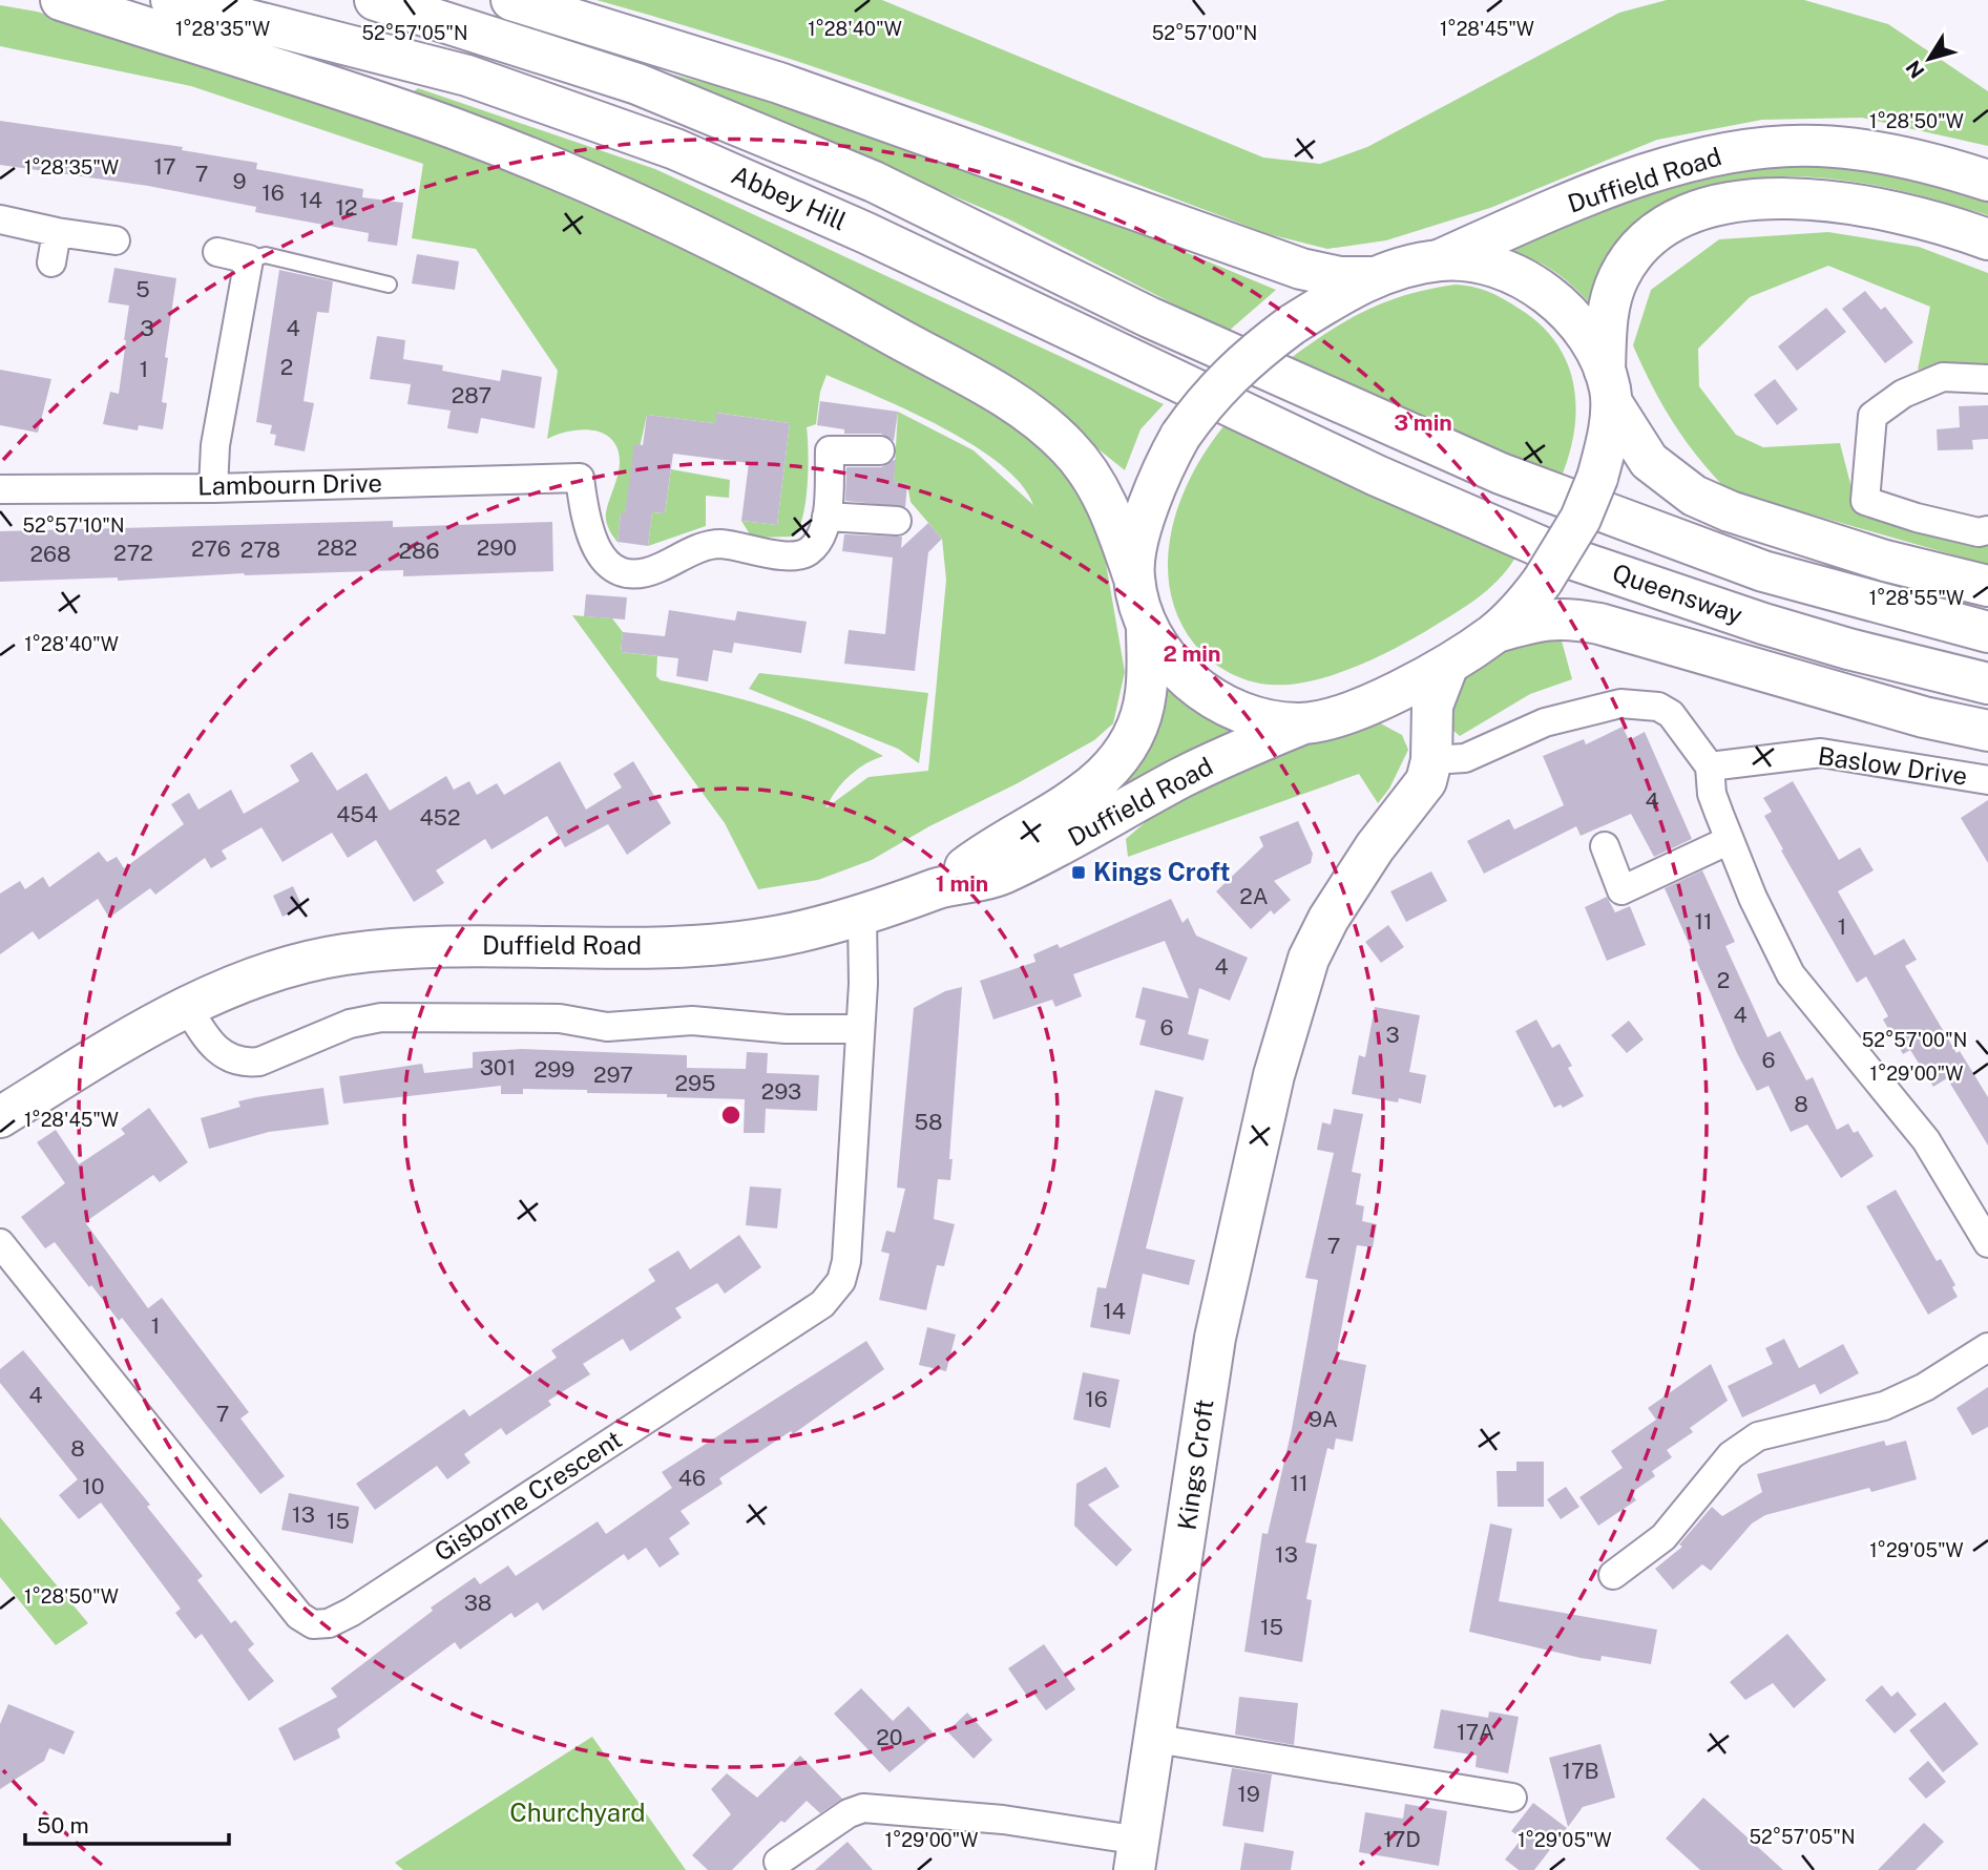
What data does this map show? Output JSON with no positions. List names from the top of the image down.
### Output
{
  "streets": {
    "main road": [
      "Duffield Road",
      "Abbey Hill",
      "Queensway",
      "Kings Croft"
    ],
    "street": ["Lambourn Drive", "Baslow Drive", "Gisborne Crescent"]
  },
  "crossings": [
    ["Duffield Road", "Kings Croft"],
    ["Duffield Road", "Gisborne Crescent"],
    ["Abbey Hill", "Queensway"]
  ],
  "parks": ["Churchyard"],
  "places": {
    "transit": ["Kings Croft"]
  },
  "house_numbers": [
    "17",
    "7",
    "9",
    "16",
    "14",
    "12",
    "5",
    "3",
    "4",
    "2",
    "1",
    "287",
    "282",
    "290",
    "276",
    "278",
    "286",
    "272",
    "268",
    "4",
    "454",
    "452",
    "2A",
    "11",
    "1",
    "4",
    "2",
    "4",
    "6",
    "3",
    "6",
    "301",
    "299",
    "297",
    "295",
    "293",
    "8",
    "58",
    "7",
    "14",
    "1",
    "4",
    "16",
    "7",
    "9A",
    "8",
    "46",
    "11",
    "10",
    "13",
    "15",
    "13",
    "38",
    "15",
    "17A",
    "20",
    "17B",
    "19",
    "17D"
  ],
  "scale_bar": "50 m",
  "north": "bottom left",
  "coordinates": [
    "1°28'35\"W",
    "1°28'40\"W",
    "1°28'45\"W",
    "52°57'05\"N",
    "52°57'00\"N",
    "1°28'50\"W",
    "52°57'10\"N",
    "1°28'55\"W",
    "1°29'00\"W",
    "1°29'05\"W"
  ],
  "rings": ["3 min", "2 min", "1 min"]
}
